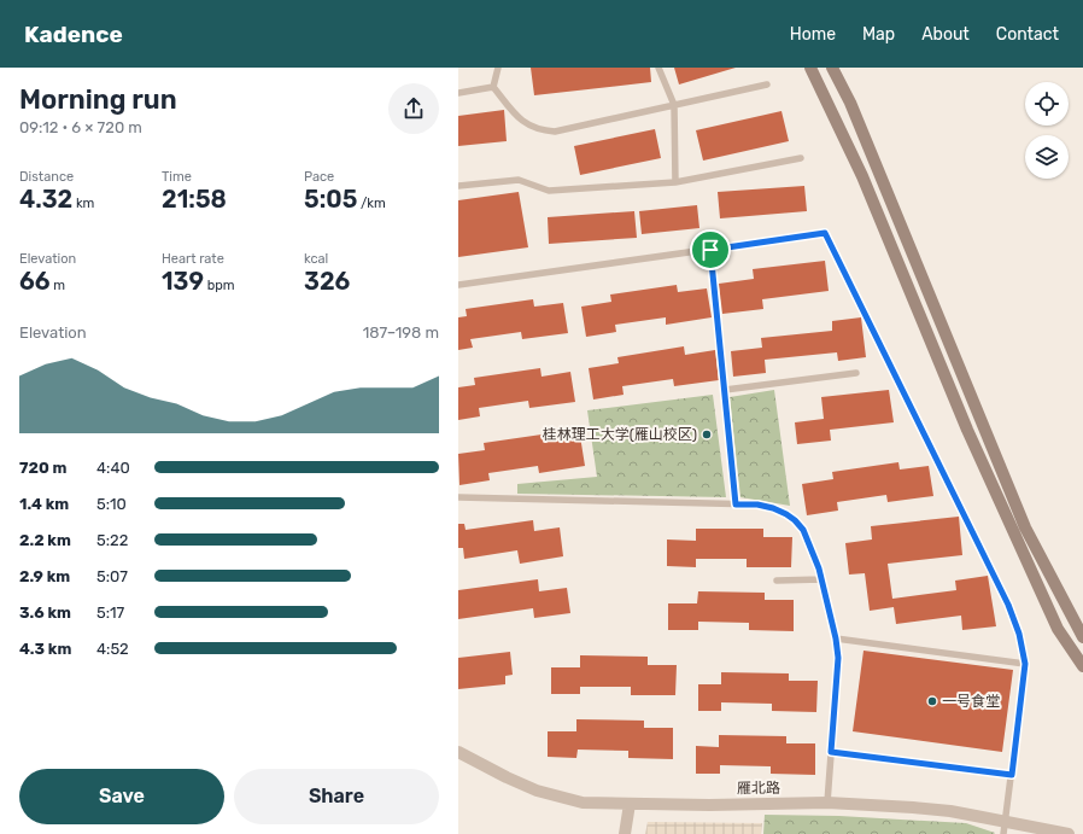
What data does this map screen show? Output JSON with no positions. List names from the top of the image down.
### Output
{
  "streets": {
    "street": ["雁北路"]
  },
  "places": ["桂林理工大学(雁山校区)", "一号食堂"],
  "page": {
    "header": "Kadence",
    "nav": [
      "Home",
      "Map",
      "About",
      "Contact"
    ],
    "heading": ["Morning run", "09:12 · 6 × 720 m"],
    "stats": [
      ["Distance", "4.32 km"],
      ["Time", "21:58"],
      ["Pace", "5:05 /km"],
      ["Elevation", "66 m"],
      ["Heart rate", "139 bpm"],
      ["kcal", "326"]
    ],
    "chart": ["Elevation", "187–198 m"],
    "list": [
      {
        "name": "720 m",
        "note": "4:40"
      },
      {
        "name": "1.4 km",
        "note": "5:10"
      },
      {
        "name": "2.2 km",
        "note": "5:22"
      },
      {
        "name": "2.9 km",
        "note": "5:07"
      },
      {
        "name": "3.6 km",
        "note": "5:17"
      },
      {
        "name": "4.3 km",
        "note": "4:52"
      }
    ],
    "buttons": ["Save", "Share"]
  }
}
